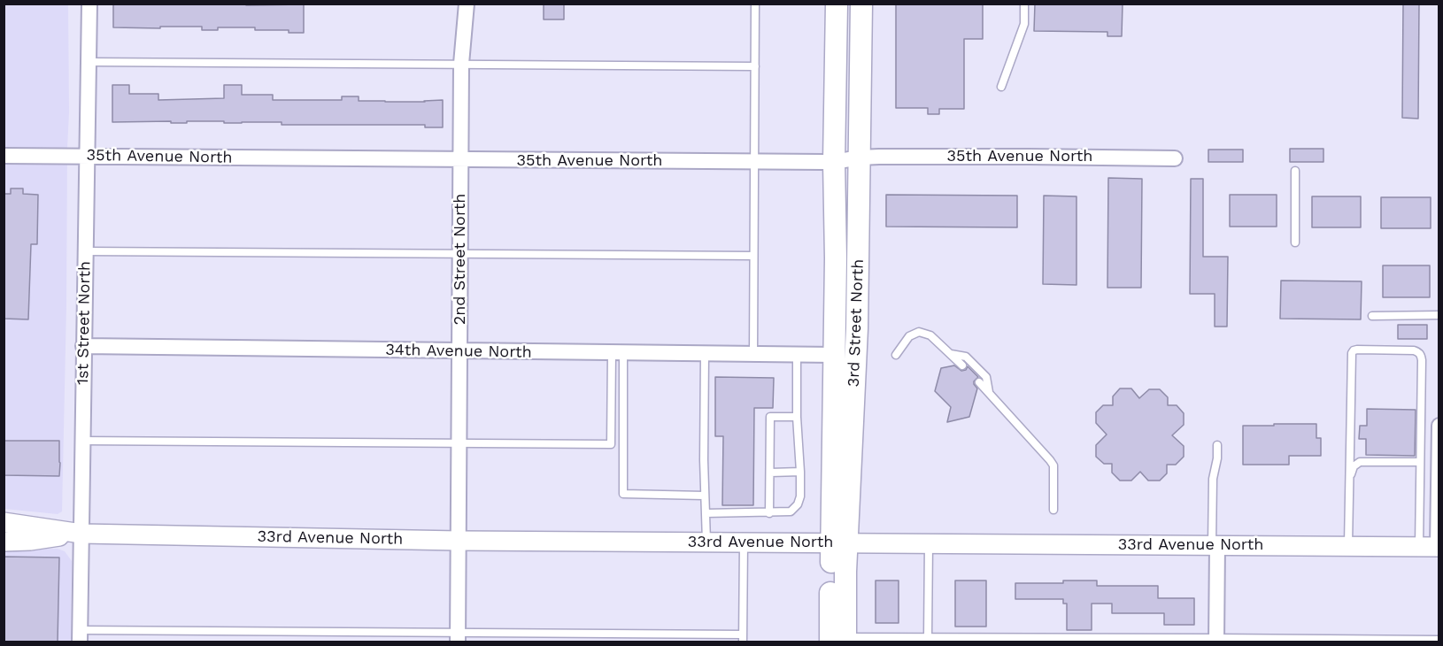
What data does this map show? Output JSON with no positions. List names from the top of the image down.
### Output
{
  "streets": {
    "main road": ["3rd Street North"],
    "street": [
      "35th Avenue North",
      "2nd Street North",
      "1st Street North",
      "34th Avenue North",
      "33rd Avenue North"
    ]
  },
  "crossings": [
    ["35th Avenue North", "2nd Street North"],
    ["35th Avenue North", "1st Street North"],
    ["35th Avenue North", "3rd Street North"],
    ["2nd Street North", "34th Avenue North"],
    ["2nd Street North", "33rd Avenue North"],
    ["1st Street North", "34th Avenue North"],
    ["1st Street North", "33rd Avenue North"],
    ["3rd Street North", "34th Avenue North"],
    ["3rd Street North", "33rd Avenue North"]
  ]
}
